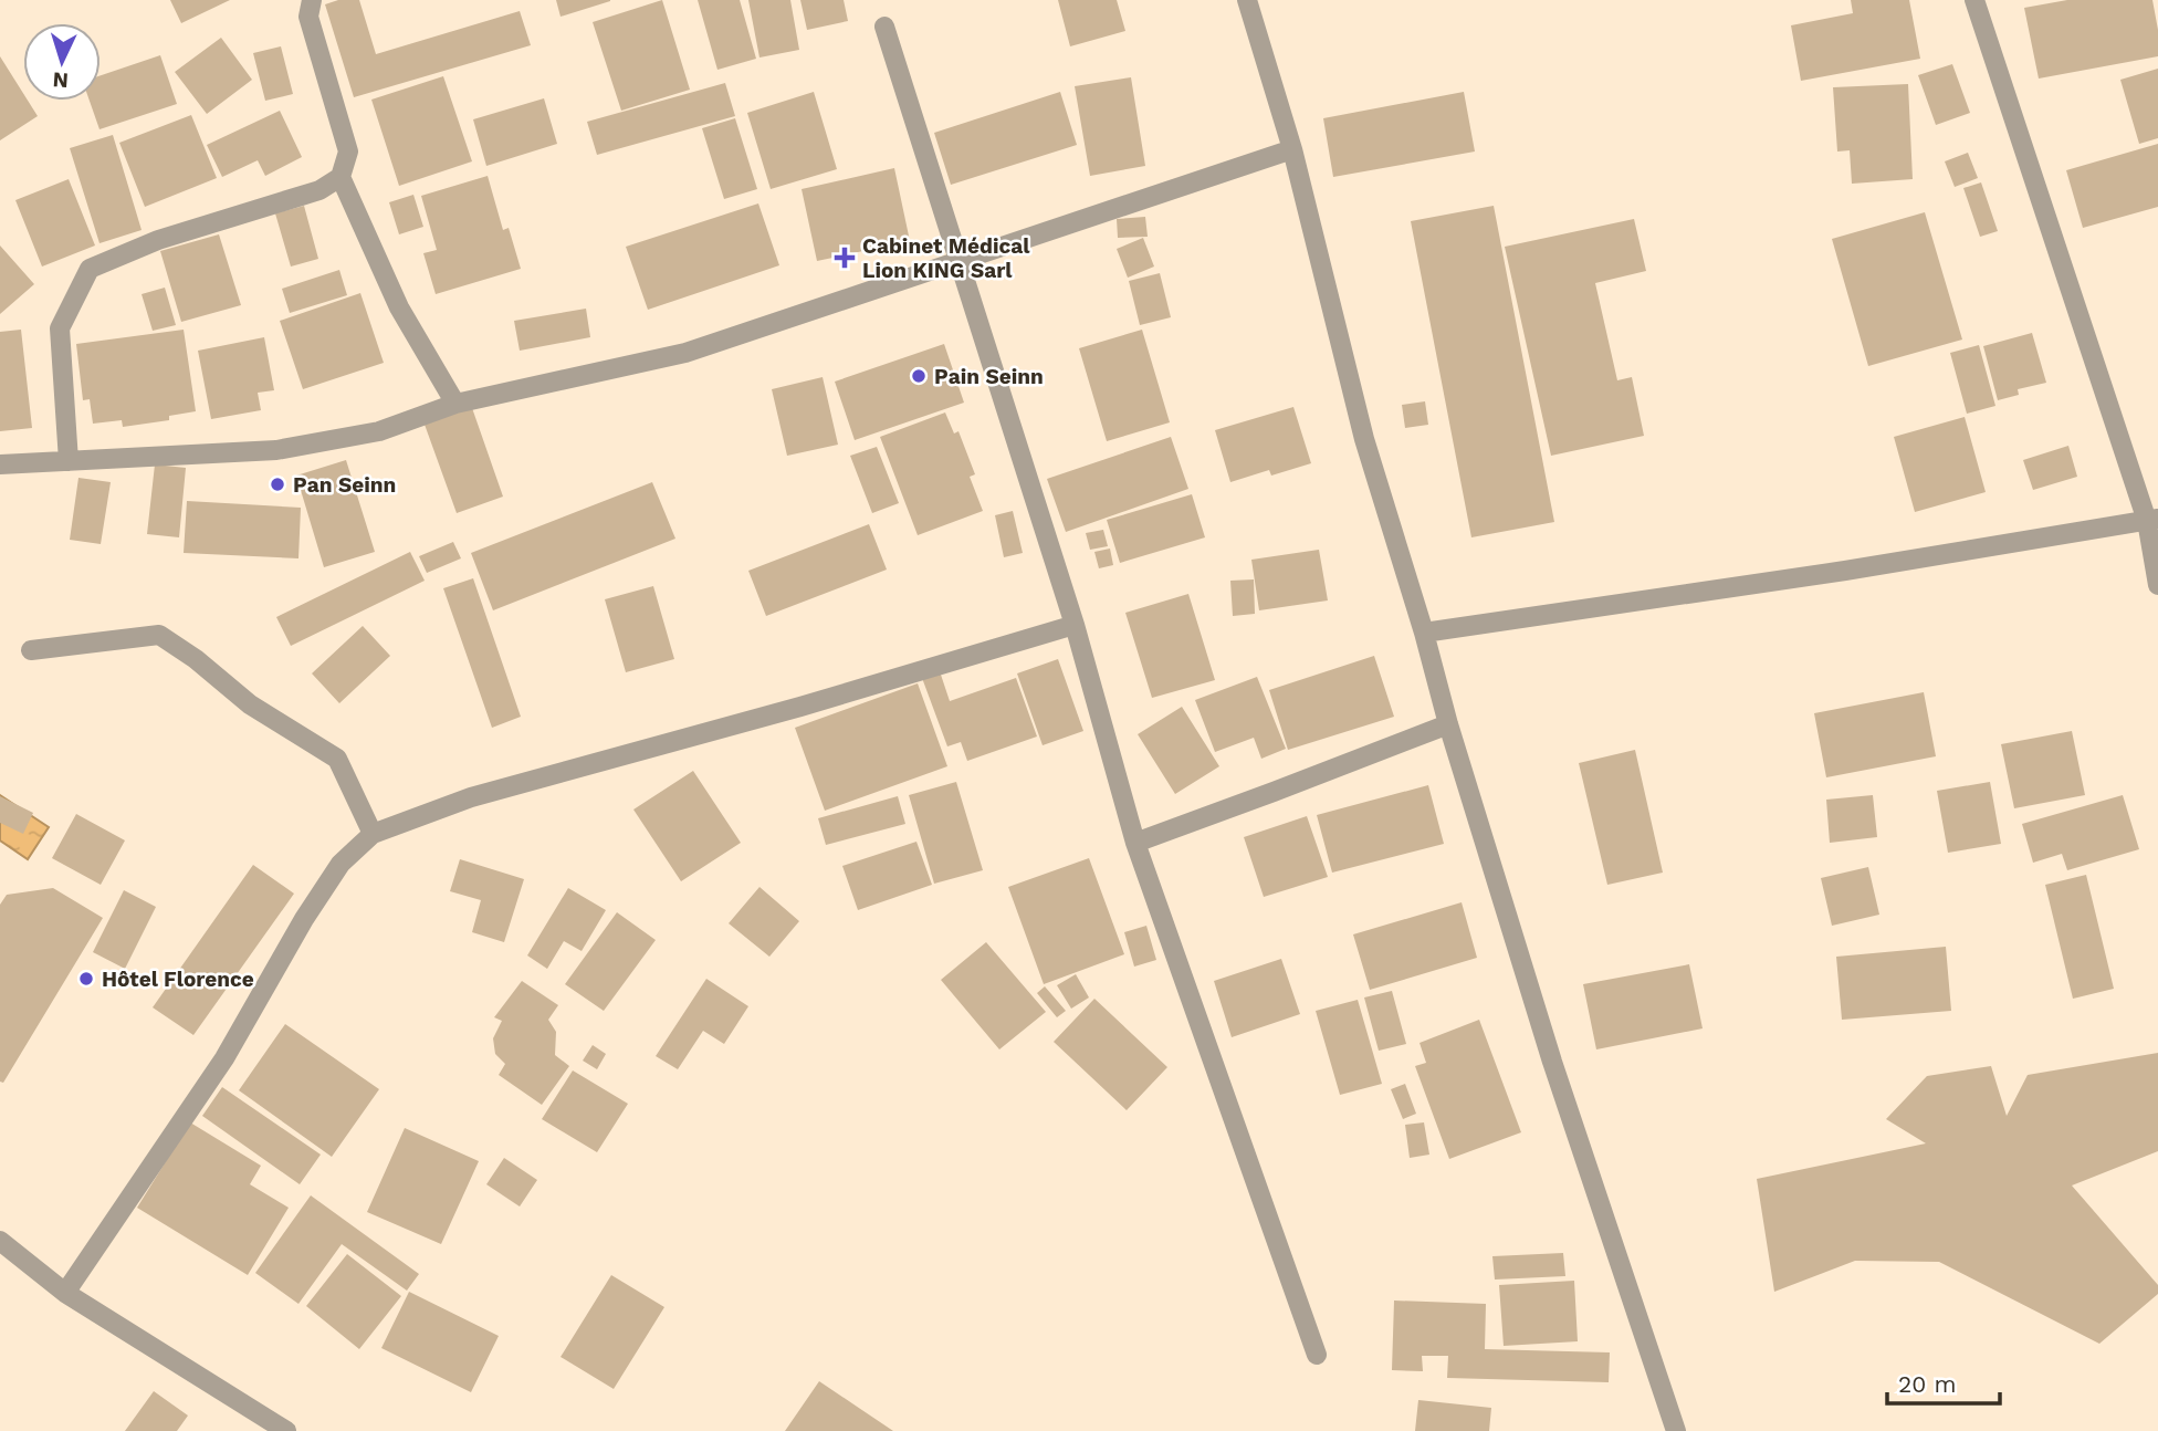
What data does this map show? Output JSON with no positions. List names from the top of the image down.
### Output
{
  "places": {
    "health": ["Cabinet Médical Lion KING Sarl"],
    "other": ["Pain Seinn", "Pan Seinn", "Hôtel Florence"]
  },
  "scale_bar": "20 m",
  "north": "bottom"
}
